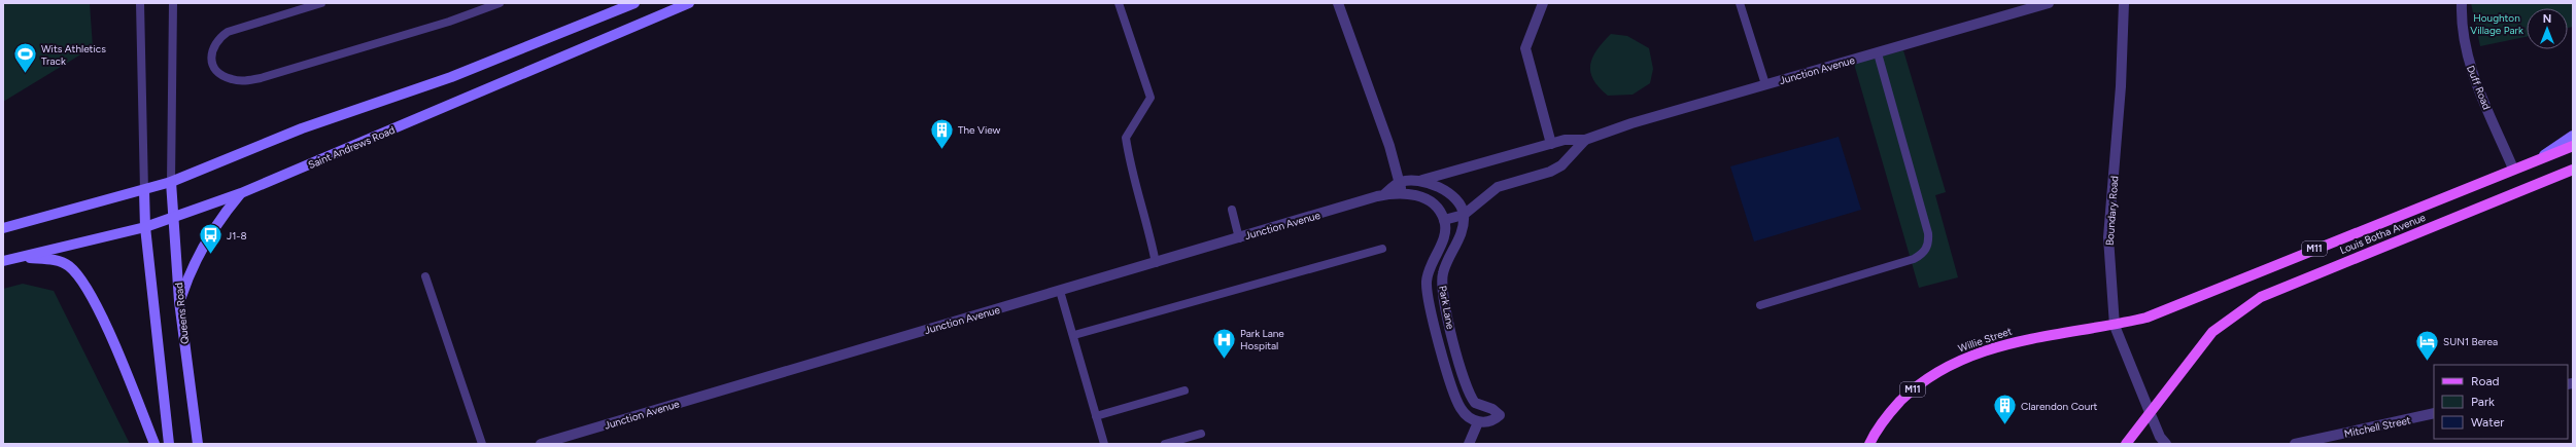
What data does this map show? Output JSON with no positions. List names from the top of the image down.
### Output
{
  "streets": {
    "main road": [
      "Saint Andrews Road",
      "Louis Botha Avenue",
      "M11",
      "Queens Road",
      "Willie Street"
    ],
    "street": [
      "Junction Avenue",
      "Duff Road",
      "Boundary Road",
      "Park Lane",
      "Mitchell Street"
    ]
  },
  "crossings": [
    ["Junction Avenue", "Park Lane"],
    ["Duff Road", "Louis Botha Avenue"],
    ["Saint Andrews Road", "Queens Road"],
    ["Boundary Road", "Louis Botha Avenue"],
    ["Boundary Road", "M11"],
    ["Boundary Road", "Willie Street"],
    ["Louis Botha Avenue", "M11"],
    ["Louis Botha Avenue", "Willie Street"]
  ],
  "parks": ["Houghton Village Park"],
  "places": {
    "sports": ["Wits Athletics Track"],
    "building": ["The View", "Clarendon Court"],
    "bus stop": ["J1-8"],
    "hospital": ["Park Lane Hospital"],
    "hotel": ["SUN1 Berea"]
  },
  "legend": ["Road", "Park", "Water"],
  "north": "top"
}
